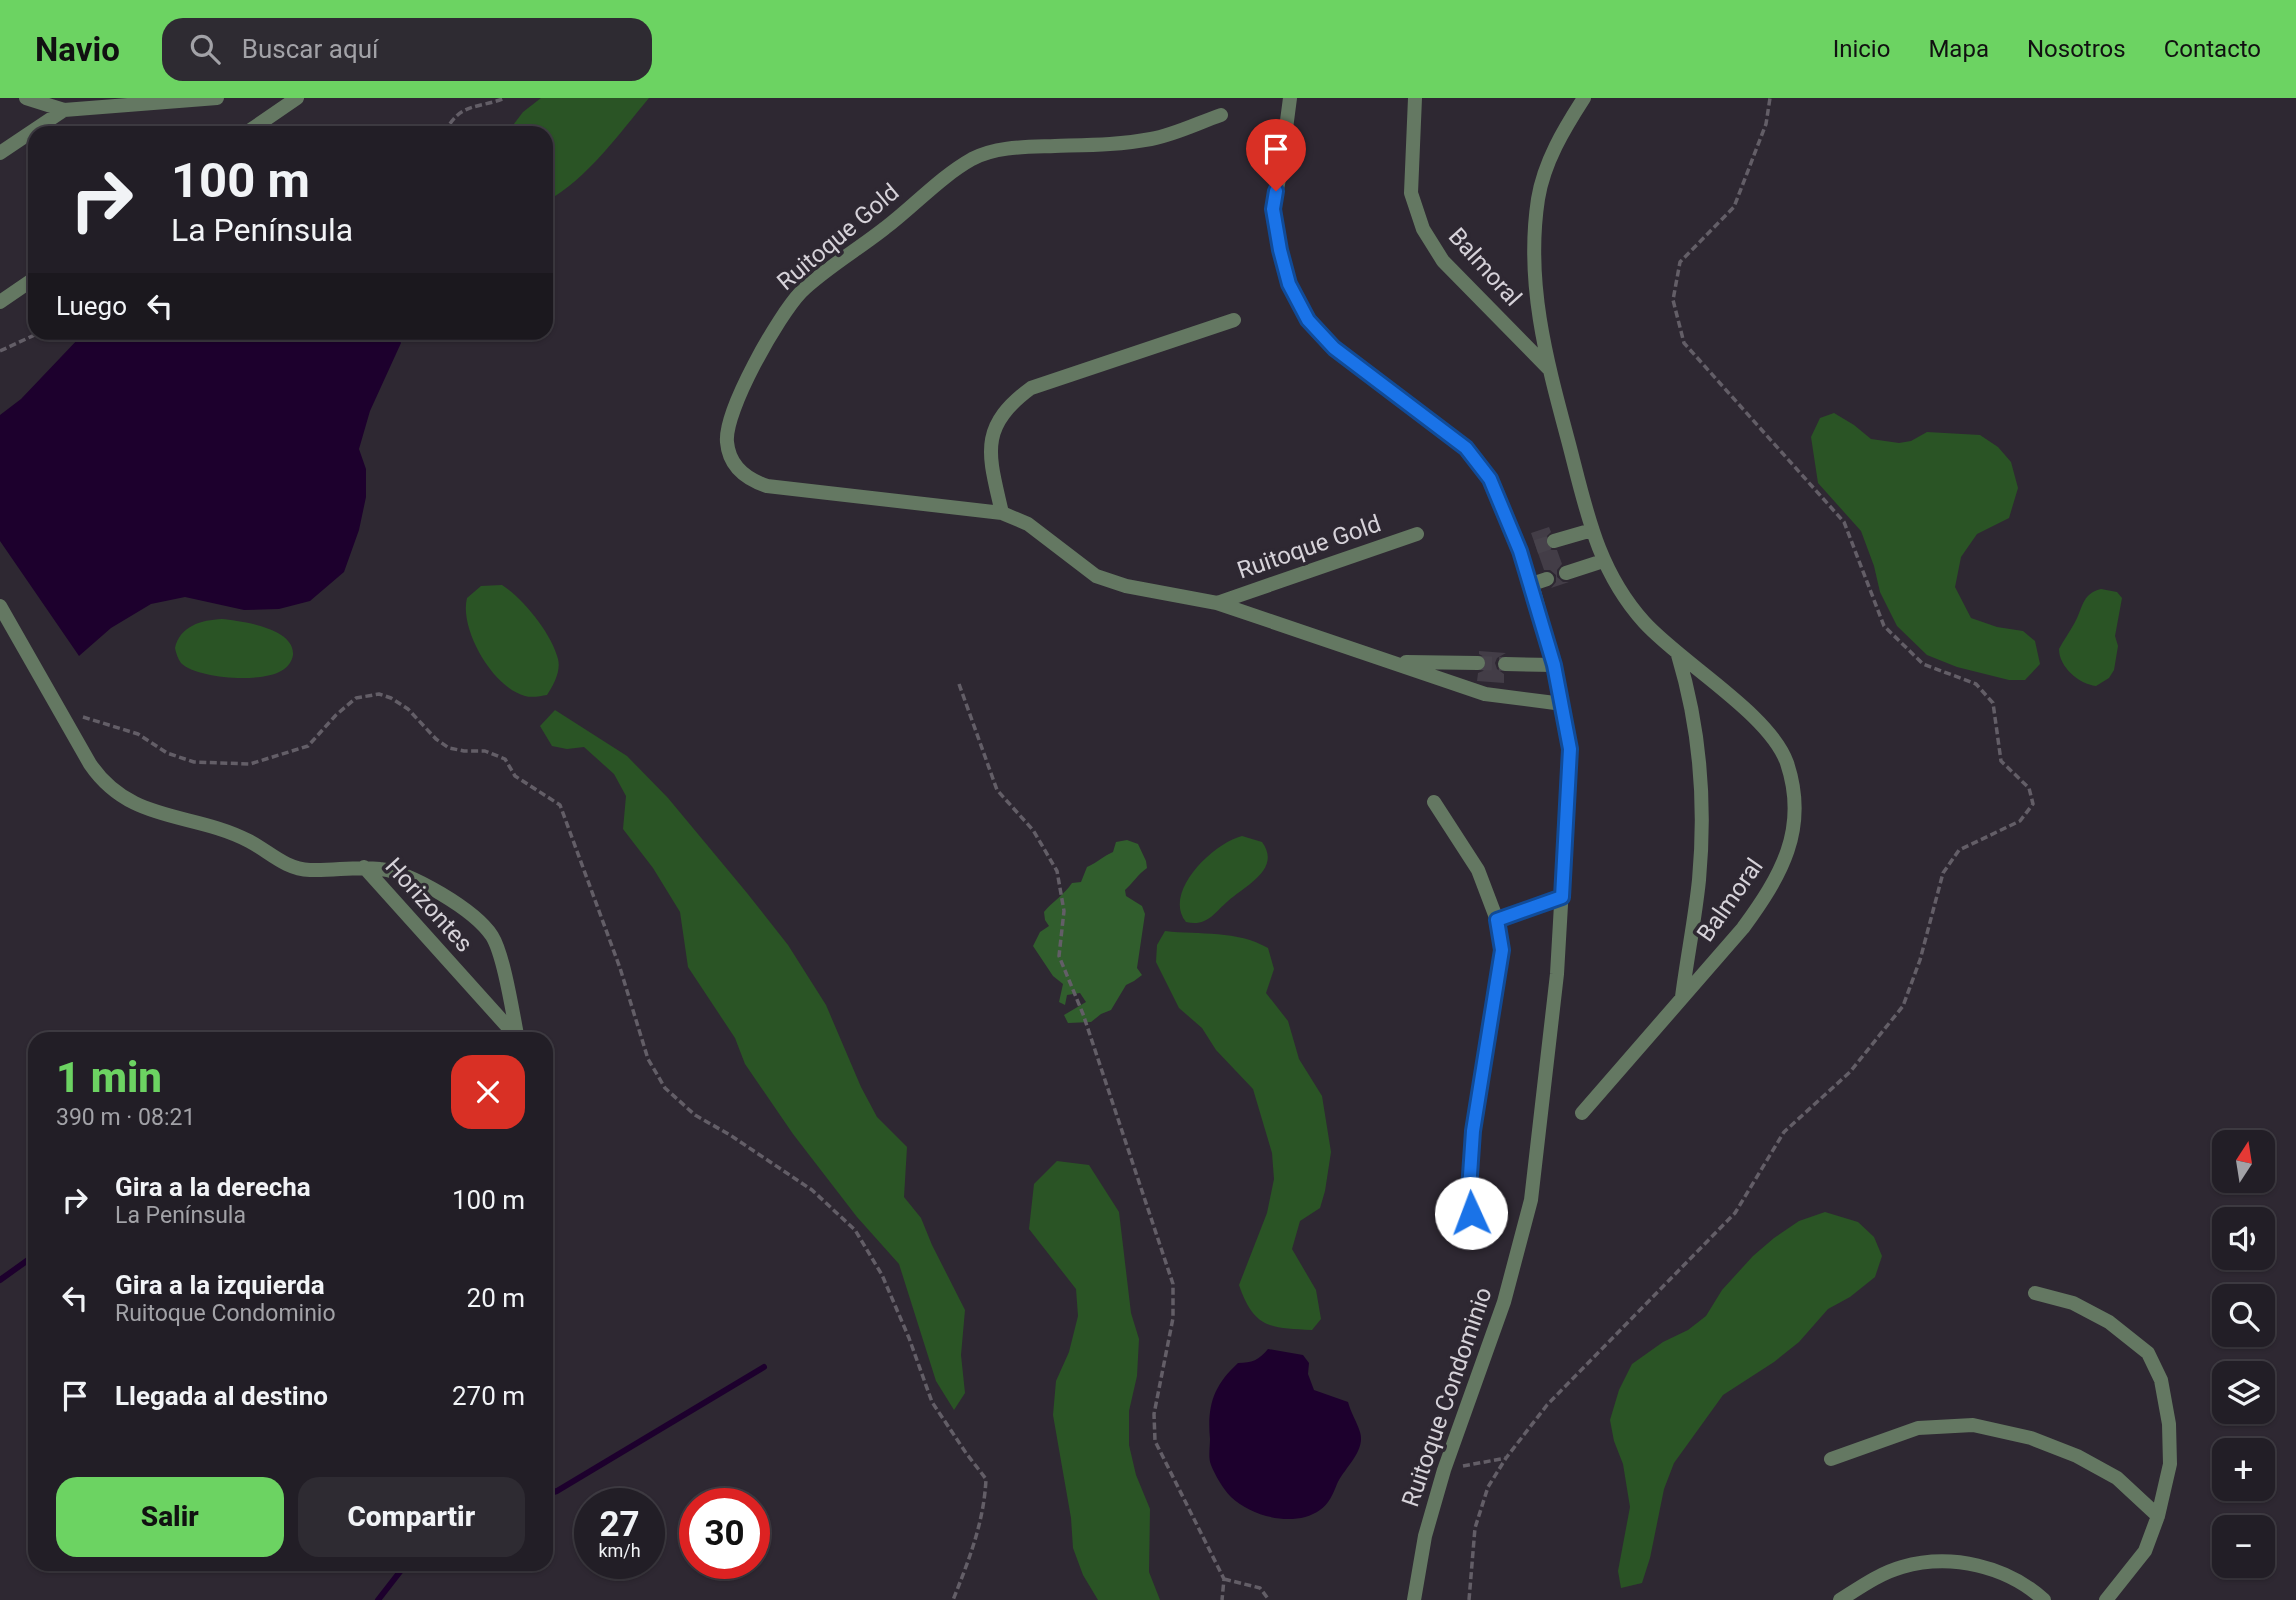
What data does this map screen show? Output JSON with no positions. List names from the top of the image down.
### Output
{
  "streets": {
    "street": [
      "Ruitoque Gold",
      "Balmoral",
      "Horizontes",
      "Ruitoque Condominio"
    ]
  },
  "crossings": [
    ["Ruitoque Gold", "Ruitoque Condominio"]
  ],
  "north": "top",
  "page": {
    "header": "Navio",
    "search": "Buscar aquí",
    "nav": [
      "Inicio",
      "Mapa",
      "Nosotros",
      "Contacto"
    ],
    "turn": ["100 m", "La Península"],
    "then": "Luego",
    "heading": ["1 min", "390 m · 08:21"],
    "map_buttons": ["+", "−"],
    "list": [
      {
        "name": "Gira a la derecha",
        "note": "La Península",
        "value": "100 m"
      },
      {
        "name": "Gira a la izquierda",
        "note": "Ruitoque Condominio",
        "value": "20 m"
      },
      {
        "name": "Llegada al destino",
        "value": "270 m"
      }
    ],
    "buttons": ["Salir", "Compartir"],
    "speed": "27 km/h",
    "limit": "30"
  }
}
